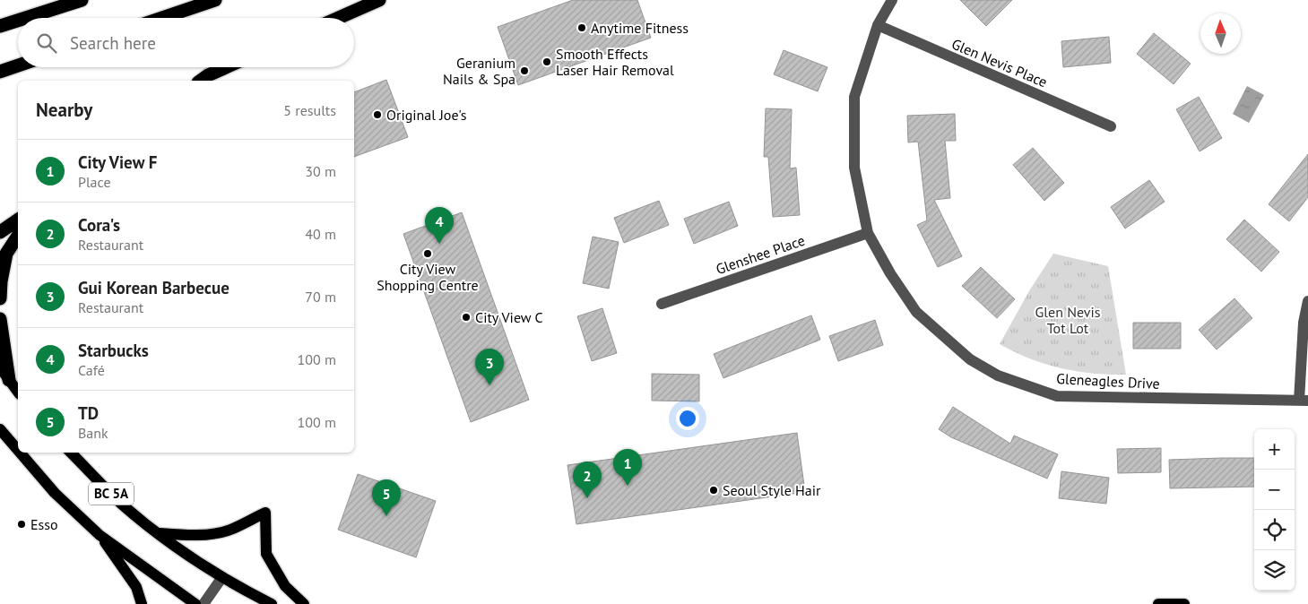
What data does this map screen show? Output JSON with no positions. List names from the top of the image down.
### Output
{
  "streets": {
    "main road": ["BC 5A"],
    "street": ["Glen Nevis Place", "Glenshee Place", "Gleneagles Drive"]
  },
  "crossings": [
    ["Glen Nevis Place", "Gleneagles Drive"],
    ["Glenshee Place", "Gleneagles Drive"]
  ],
  "parks": ["Glen Nevis Tot Lot"],
  "places": [
    "Anytime Fitness",
    "Smooth Effects Laser Hair Removal",
    "Geranium Nails & Spa",
    "Original Joe's",
    "City View Shopping Centre",
    "City View C",
    "Seoul Style Hair",
    "Esso"
  ],
  "north": "top",
  "page": {
    "search": "Search here",
    "heading": ["Nearby", "5 results"],
    "list": [
      {
        "mark": "1",
        "name": "City View F",
        "note": "Place",
        "value": "30 m"
      },
      {
        "mark": "2",
        "name": "Cora's",
        "note": "Restaurant",
        "value": "40 m"
      },
      {
        "mark": "3",
        "name": "Gui Korean Barbecue",
        "note": "Restaurant",
        "value": "70 m"
      },
      {
        "mark": "4",
        "name": "Starbucks",
        "note": "Café",
        "value": "100 m"
      },
      {
        "mark": "5",
        "name": "TD",
        "note": "Bank",
        "value": "100 m"
      }
    ],
    "pins": [
      "4",
      "3",
      "1",
      "2",
      "5"
    ],
    "map_buttons": ["+", "−"]
  }
}
